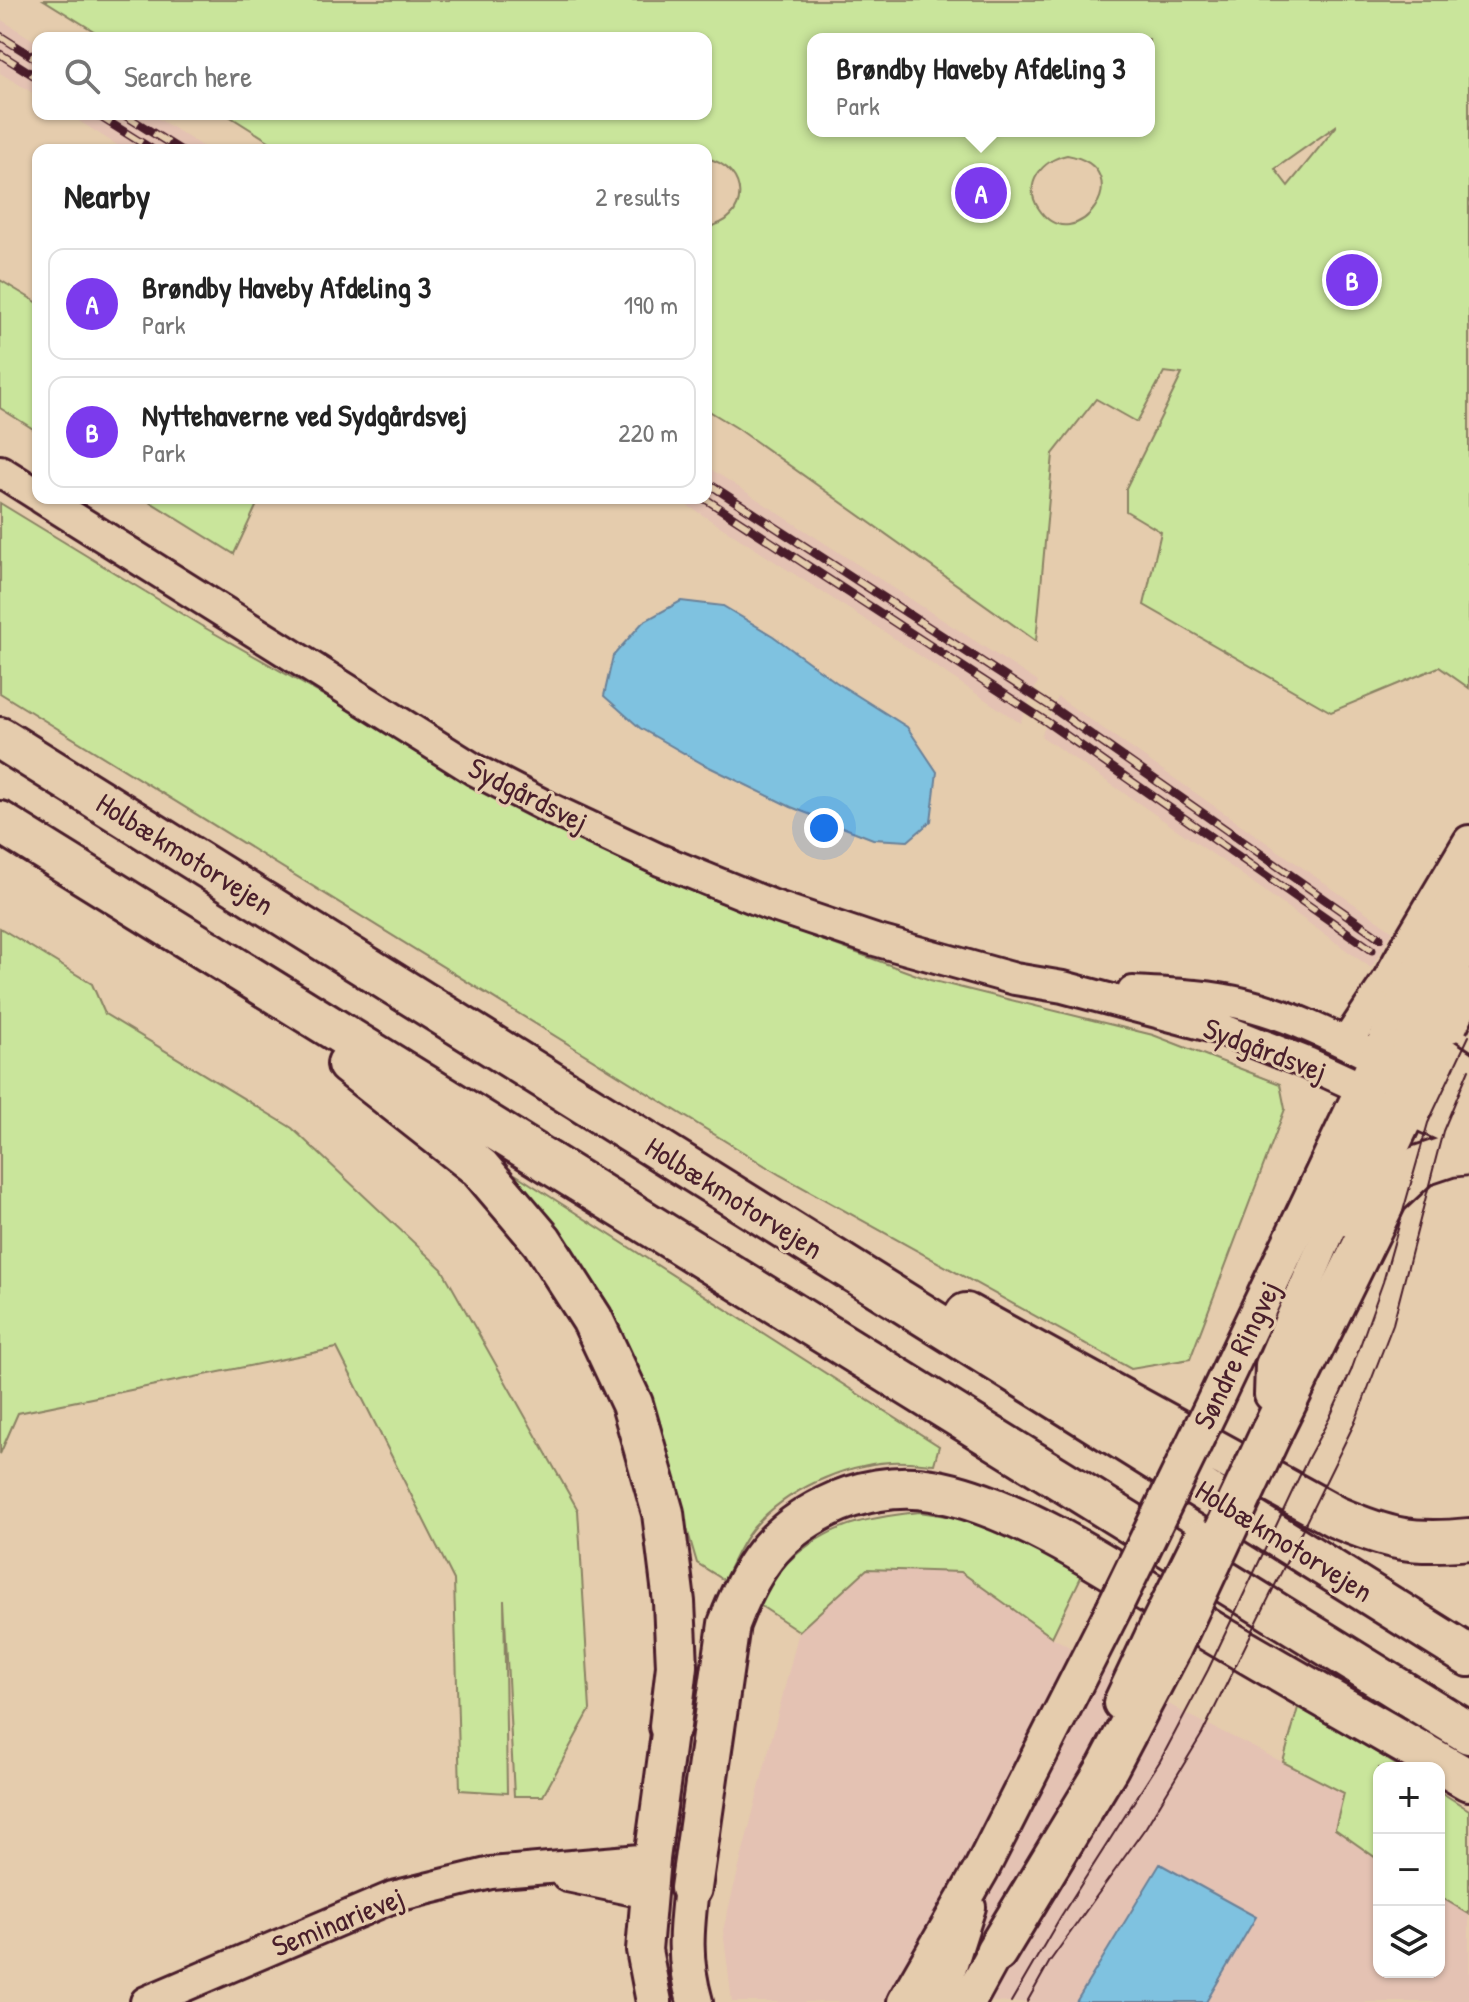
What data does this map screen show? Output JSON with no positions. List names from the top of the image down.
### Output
{
  "streets": {
    "highway": ["Holbækmotorvejen"],
    "main road": ["Søndre Ringvej"],
    "street": ["Sydgårdsvej", "Seminarievej"]
  },
  "crossings": [
    ["Sydgårdsvej", "Søndre Ringvej"]
  ],
  "page": {
    "search": "Search here",
    "popup": ["Brøndby Haveby Afdeling 3", "Park"],
    "heading": ["Nearby", "2 results"],
    "pins": ["A", "B"],
    "list": [
      {
        "mark": "A",
        "name": "Brøndby Haveby Afdeling 3",
        "note": "Park",
        "value": "190 m"
      },
      {
        "mark": "B",
        "name": "Nyttehaverne ved Sydgårdsvej",
        "note": "Park",
        "value": "220 m"
      }
    ],
    "map_buttons": ["+", "−"]
  }
}
